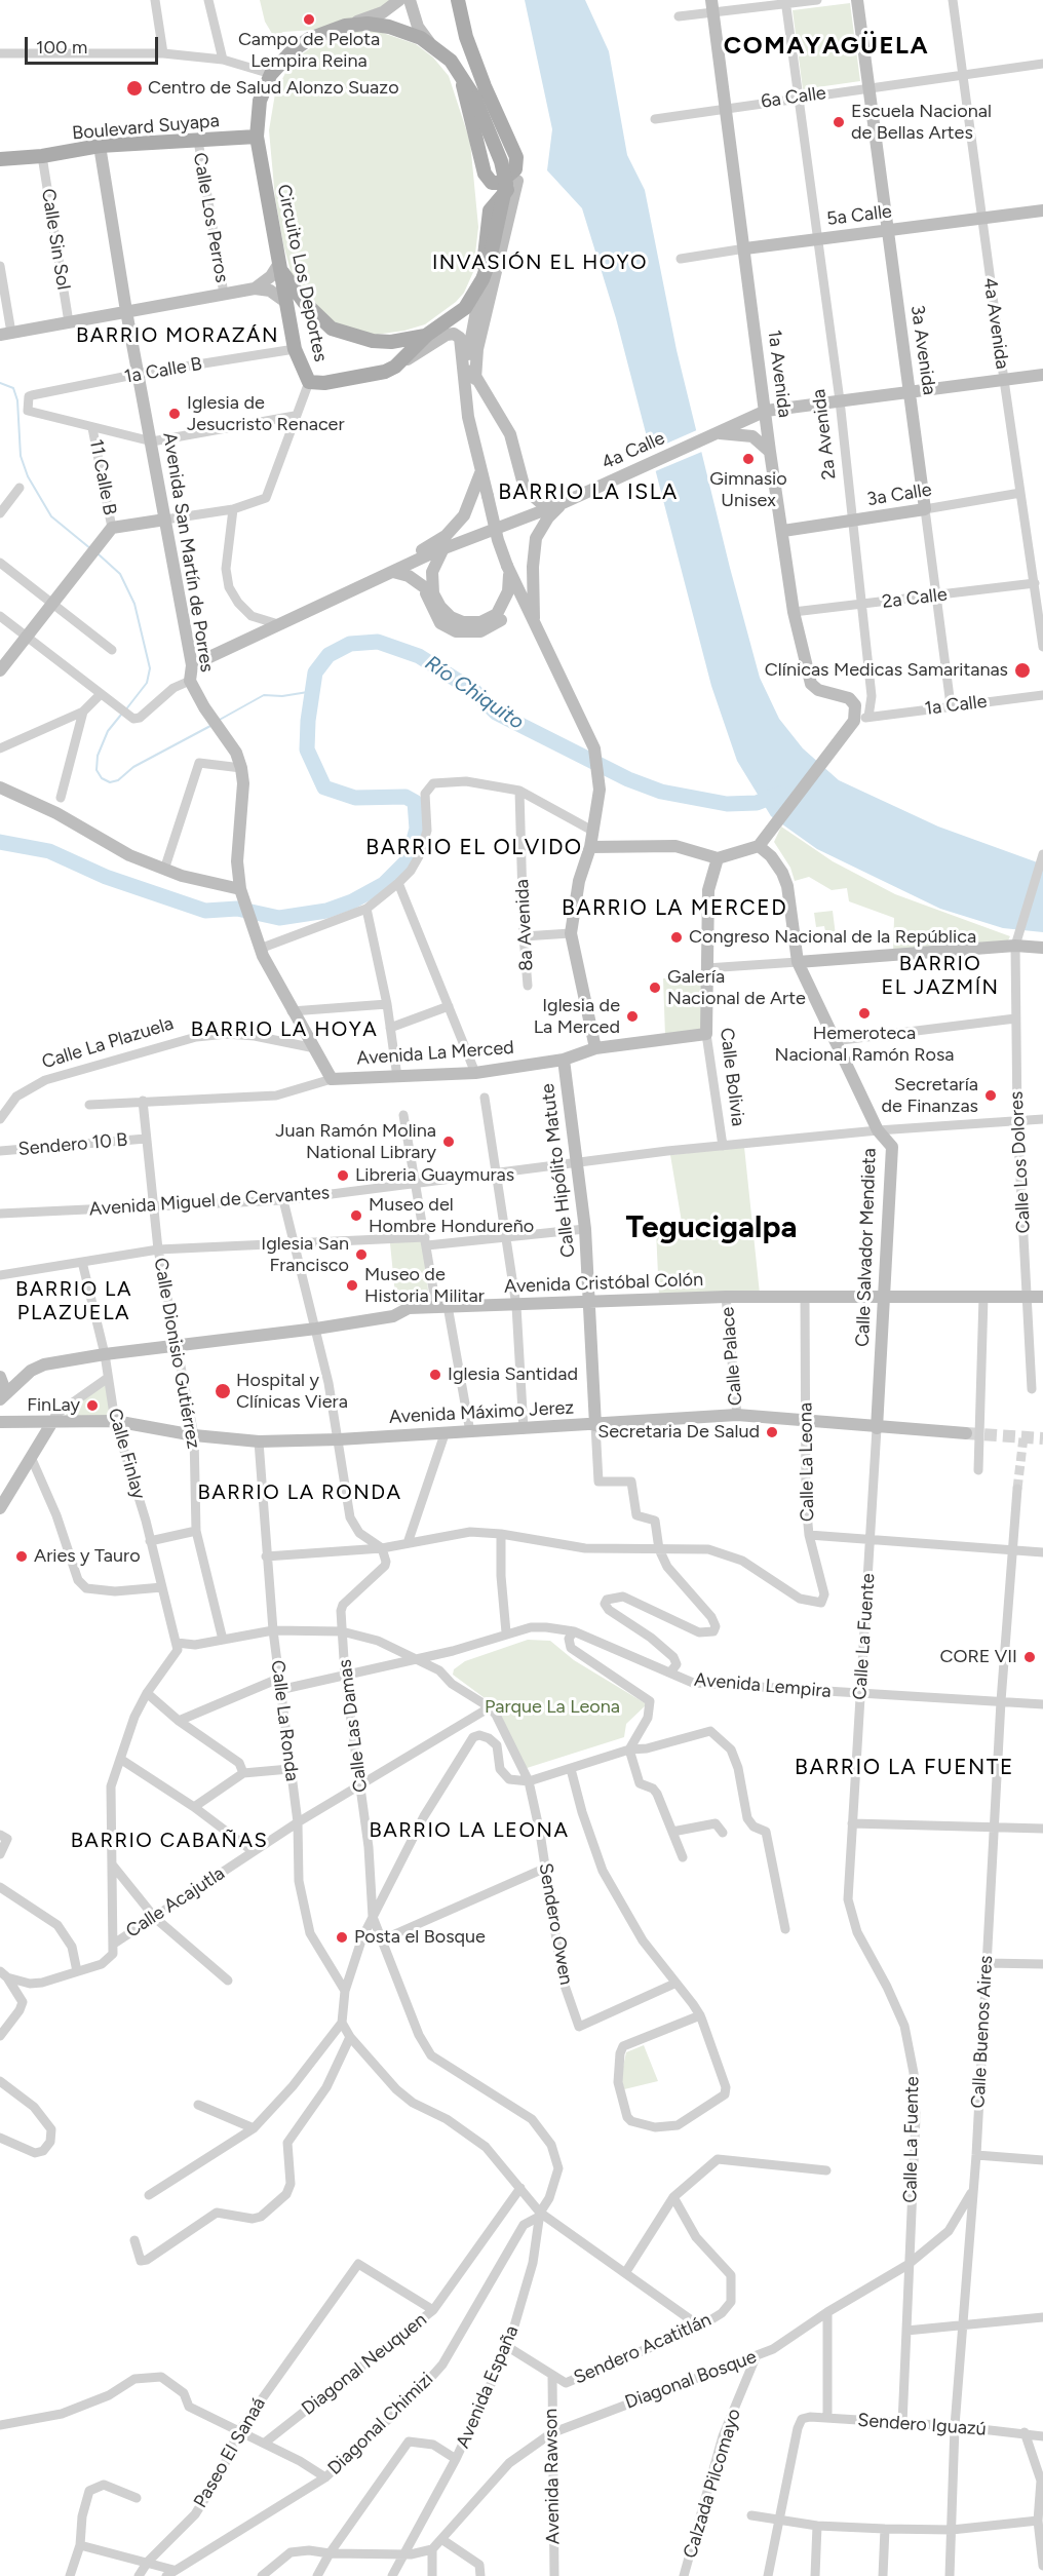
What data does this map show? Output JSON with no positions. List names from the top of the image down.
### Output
{
  "streets": {
    "main road": ["Boulevard Suyapa", "Circuito Los Deportes"],
    "street": [
      "6a Calle",
      "5a Calle",
      "Calle Los Perros",
      "Calle Sin Sol",
      "4a Avenida",
      "3a Avenida",
      "1a Calle B",
      "1a Avenida",
      "2a Avenida",
      "4a Calle",
      "11 Calle B",
      "3a Calle",
      "Avenida San Martín de Porres",
      "2a Calle",
      "1a Calle",
      "8a Avenida",
      "Calle La Plazuela",
      "Avenida La Merced",
      "Calle Bolivia",
      "Sendero 10 B",
      "Calle Los Dolores",
      "Calle Hipólito Matute",
      "Avenida Miguel de Cervantes",
      "Calle Salvador Mendieta",
      "Avenida Cristóbal Colón",
      "Calle Dionisio Gutiérrez",
      "Calle Palace",
      "Avenida Máximo Jerez",
      "Calle Finlay",
      "Calle La Leona",
      "Calle La Fuente",
      "Avenida Lempira",
      "Calle La Ronda",
      "Calle Las Damas",
      "Calle Acajutla",
      "Sendero Owen",
      "Calle Buenos Aires",
      "Sendero Acatitlán",
      "Diagonal Neuquen",
      "Diagonal Bosque",
      "Avenida España",
      "Diagonal Chimizi",
      "Sendero Iguazú",
      "Paseo El Sanaá",
      "Avenida Rawson",
      "Calzada Pilcomayo"
    ]
  },
  "crossings": [
    ["6a Calle", "4a Avenida"],
    ["6a Calle", "3a Avenida"],
    ["6a Calle", "1a Avenida"],
    ["6a Calle", "2a Avenida"],
    ["Boulevard Suyapa", "Calle Los Perros"],
    ["Boulevard Suyapa", "Calle Sin Sol"],
    ["Boulevard Suyapa", "Circuito Los Deportes"],
    ["Boulevard Suyapa", "Avenida San Martín de Porres"],
    ["5a Calle", "4a Avenida"],
    ["5a Calle", "3a Avenida"],
    ["5a Calle", "1a Avenida"],
    ["5a Calle", "2a Avenida"],
    ["Circuito Los Deportes", "1a Calle B"],
    ["4a Avenida", "4a Calle"],
    ["4a Avenida", "3a Calle"],
    ["4a Avenida", "2a Calle"],
    ["3a Avenida", "4a Calle"],
    ["3a Avenida", "3a Calle"],
    ["3a Avenida", "2a Calle"],
    ["3a Avenida", "1a Calle"],
    ["1a Calle B", "11 Calle B"],
    ["1a Calle B", "Avenida San Martín de Porres"],
    ["1a Avenida", "4a Calle"],
    ["1a Avenida", "3a Calle"],
    ["1a Avenida", "2a Calle"],
    ["2a Avenida", "4a Calle"],
    ["2a Avenida", "3a Calle"],
    ["2a Avenida", "2a Calle"],
    ["2a Avenida", "1a Calle"],
    ["4a Calle", "Avenida San Martín de Porres"],
    ["Avenida San Martín de Porres", "Calle La Plazuela"],
    ["Avenida La Merced", "Calle Bolivia"],
    ["Avenida La Merced", "Calle Hipólito Matute"],
    ["Avenida La Merced", "Calle Dionisio Gutiérrez"],
    ["Calle Bolivia", "Avenida Miguel de Cervantes"],
    ["Sendero 10 B", "Calle Dionisio Gutiérrez"],
    ["Calle Los Dolores", "Avenida Miguel de Cervantes"],
    ["Calle Los Dolores", "Avenida Cristóbal Colón"],
    ["Calle Hipólito Matute", "Avenida Miguel de Cervantes"],
    ["Calle Hipólito Matute", "Avenida Cristóbal Colón"],
    ["Calle Hipólito Matute", "Avenida Máximo Jerez"],
    ["Avenida Miguel de Cervantes", "Calle Salvador Mendieta"],
    ["Avenida Miguel de Cervantes", "Calle Dionisio Gutiérrez"],
    ["Calle Salvador Mendieta", "Avenida Cristóbal Colón"],
    ["Calle Salvador Mendieta", "Avenida Máximo Jerez"],
    ["Calle Salvador Mendieta", "Calle La Fuente"],
    ["Avenida Cristóbal Colón", "Calle Dionisio Gutiérrez"],
    ["Avenida Cristóbal Colón", "Calle Palace"],
    ["Avenida Cristóbal Colón", "Calle Finlay"],
    ["Avenida Cristóbal Colón", "Calle La Leona"],
    ["Calle Dionisio Gutiérrez", "Avenida Máximo Jerez"],
    ["Calle Dionisio Gutiérrez", "Sendero Owen"],
    ["Calle Palace", "Avenida Máximo Jerez"],
    ["Avenida Máximo Jerez", "Calle Finlay"],
    ["Avenida Máximo Jerez", "Calle La Leona"],
    ["Avenida Máximo Jerez", "Calle La Ronda"],
    ["Calle Finlay", "Sendero Owen"],
    ["Calle La Fuente", "Avenida Lempira"],
    ["Calle La Fuente", "Diagonal Bosque"],
    ["Calle La Fuente", "Sendero Iguazú"],
    ["Avenida Lempira", "Calle La Ronda"],
    ["Avenida Lempira", "Calle Las Damas"],
    ["Avenida Lempira", "Sendero Owen"],
    ["Avenida Lempira", "Calle Buenos Aires"],
    ["Calle La Ronda", "Calle Acajutla"],
    ["Calle La Ronda", "Sendero Owen"],
    ["Calle Las Damas", "Calle Acajutla"],
    ["Calle Las Damas", "Sendero Owen"],
    ["Calle Las Damas", "Avenida España"],
    ["Calle Las Damas", "Diagonal Chimizi"],
    ["Calle Acajutla", "Sendero Owen"],
    ["Calle Buenos Aires", "Diagonal Bosque"],
    ["Calle Buenos Aires", "Sendero Iguazú"],
    ["Sendero Acatitlán", "Avenida España"],
    ["Sendero Acatitlán", "Avenida Rawson"],
    ["Diagonal Neuquen", "Paseo El Sanaá"],
    ["Diagonal Bosque", "Avenida Rawson"],
    ["Diagonal Bosque", "Calzada Pilcomayo"],
    ["Avenida España", "Diagonal Chimizi"]
  ],
  "districts": [
    "COMAYAGÜELA",
    "INVASIÓN EL HOYO",
    "BARRIO MORAZÁN",
    "BARRIO LA ISLA",
    "BARRIO EL OLVIDO",
    "BARRIO LA MERCED",
    "BARRIO EL JAZMÍN",
    "BARRIO LA HOYA",
    "Tegucigalpa",
    "BARRIO LA PLAZUELA",
    "BARRIO LA RONDA",
    "BARRIO LA FUENTE",
    "BARRIO LA LEONA",
    "BARRIO CABAÑAS"
  ],
  "water": ["Río Chiquito"],
  "parks": ["Parque La Leona"],
  "places": [
    "Campo de Pelota Lempira Reina",
    "Centro de Salud Alonzo Suazo",
    "Escuela Nacional de Bellas Artes",
    "Iglesia de Jesucristo Renacer",
    "Gimnasio Unisex",
    "Clínicas Medicas Samaritanas",
    "Congreso Nacional de la República",
    "Galería Nacional de Arte",
    "Hemeroteca Nacional Ramón Rosa",
    "Iglesia de La Merced",
    "Secretaría de Finanzas",
    "Juan Ramón Molina National Library",
    "Libreria Guaymuras",
    "Museo del Hombre Hondureño",
    "Iglesia San Francisco",
    "Museo de Historia Militar",
    "Iglesia Santidad",
    "Hospital y Clínicas Viera",
    "FinLay",
    "Secretaria De Salud",
    "Aries y Tauro",
    "CORE VII",
    "Posta el Bosque"
  ],
  "scale_bar": "100 m"
}
